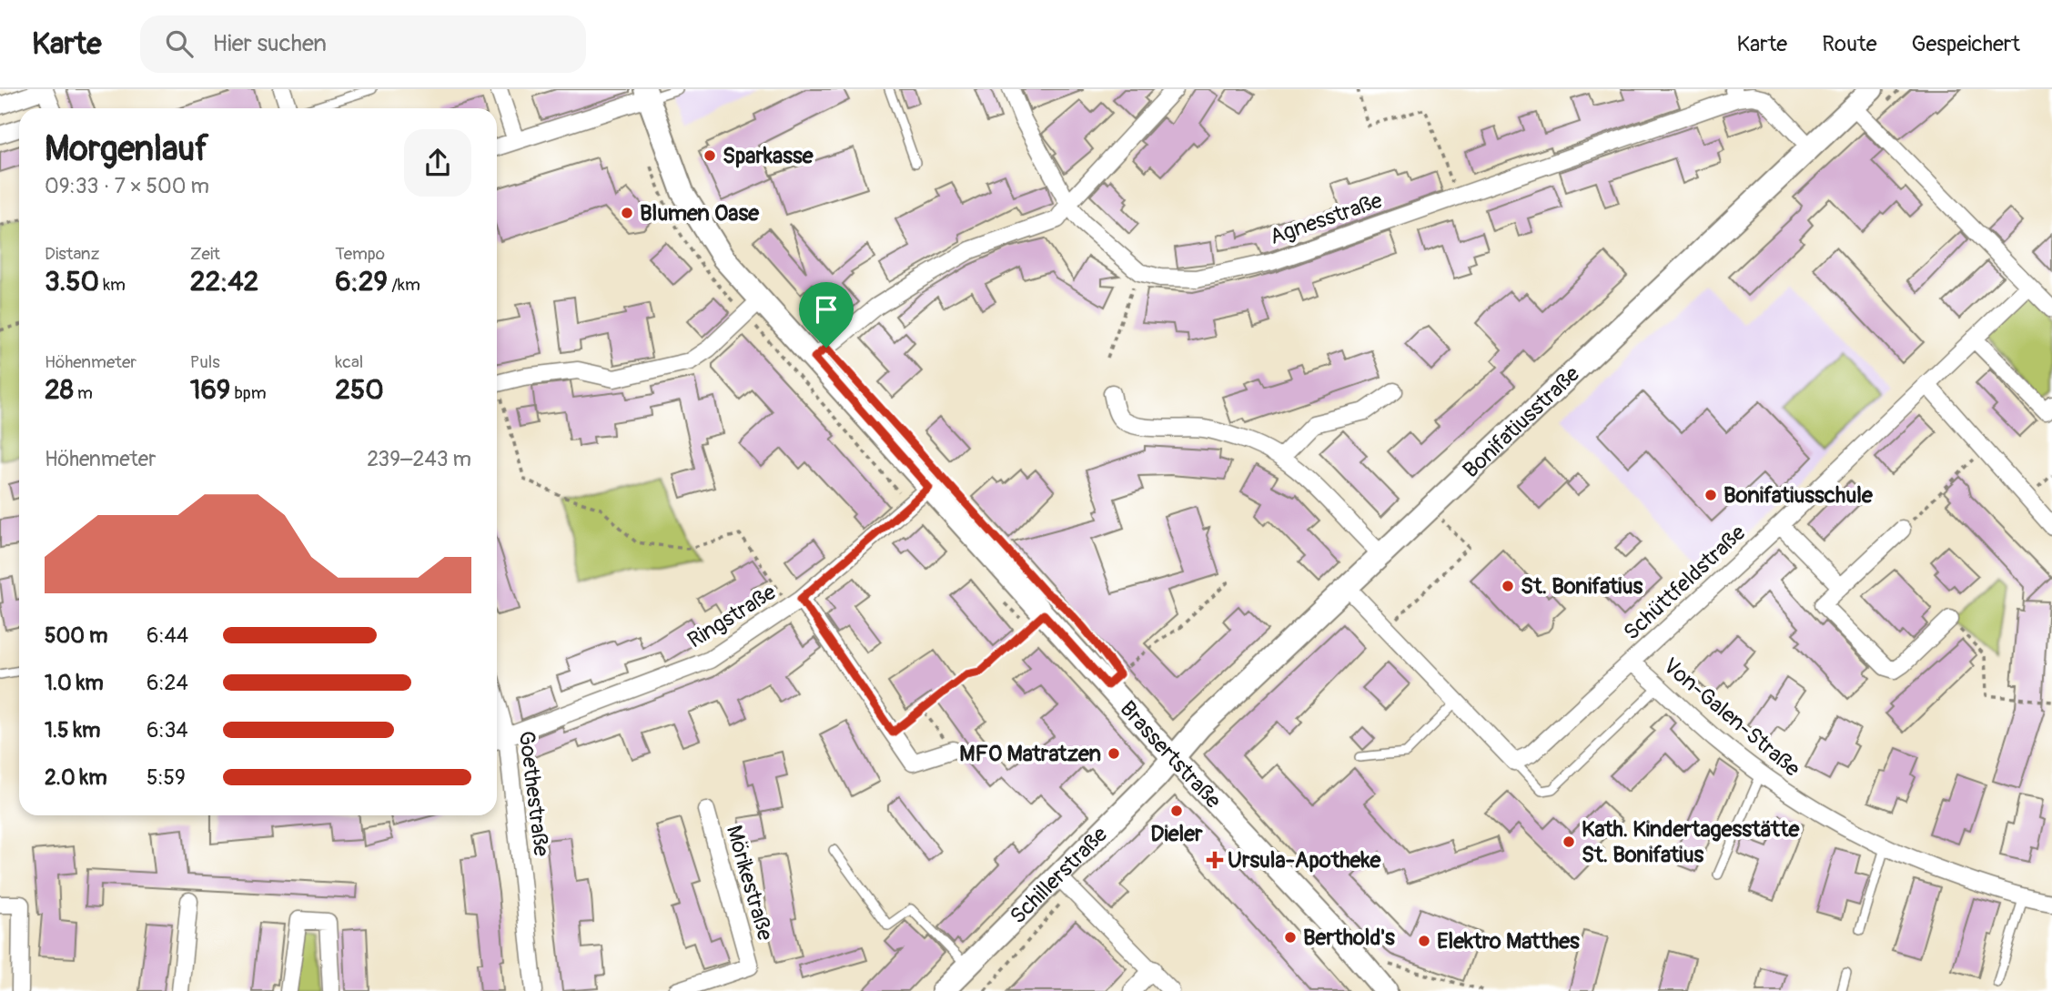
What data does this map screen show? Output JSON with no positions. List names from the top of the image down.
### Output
{
  "streets": {
    "street": [
      "Agnesstraße",
      "Bonifatiusstraße",
      "Schüttfeldstraße",
      "Ringstraße",
      "Von-Galen-Straße",
      "Brassertstraße",
      "Goethestraße",
      "Schillerstraße",
      "Mörikestraße"
    ]
  },
  "crossings": [
    ["Bonifatiusstraße", "Brassertstraße"],
    ["Bonifatiusstraße", "Schillerstraße"],
    ["Schüttfeldstraße", "Von-Galen-Straße"],
    ["Ringstraße", "Brassertstraße"],
    ["Ringstraße", "Goethestraße"],
    ["Brassertstraße", "Schillerstraße"]
  ],
  "places": {
    "other": [
      "Sparkasse",
      "Blumen Oase",
      "Bonifatiusschule",
      "St. Bonifatius",
      "MFO Matratzen",
      "Dieler",
      "Kath. Kindertagesstätte St. Bonifatius",
      "Berthold's",
      "Elektro Matthes"
    ],
    "health": ["Ursula-Apotheke"]
  },
  "page": {
    "header": "Karte",
    "search": "Hier suchen",
    "nav": ["Karte", "Route", "Gespeichert"],
    "heading": ["Morgenlauf", "09:33 · 7 × 500 m"],
    "stats": [
      ["Distanz", "3.50 km"],
      ["Zeit", "22:42"],
      ["Tempo", "6:29 /km"],
      ["Höhenmeter", "28 m"],
      ["Puls", "169 bpm"],
      ["kcal", "250"]
    ],
    "chart": ["Höhenmeter", "239–243 m"],
    "list": [
      {
        "name": "500 m",
        "note": "6:44"
      },
      {
        "name": "1.0 km",
        "note": "6:24"
      },
      {
        "name": "1.5 km",
        "note": "6:34"
      },
      {
        "name": "2.0 km",
        "note": "5:59"
      }
    ]
  }
}
